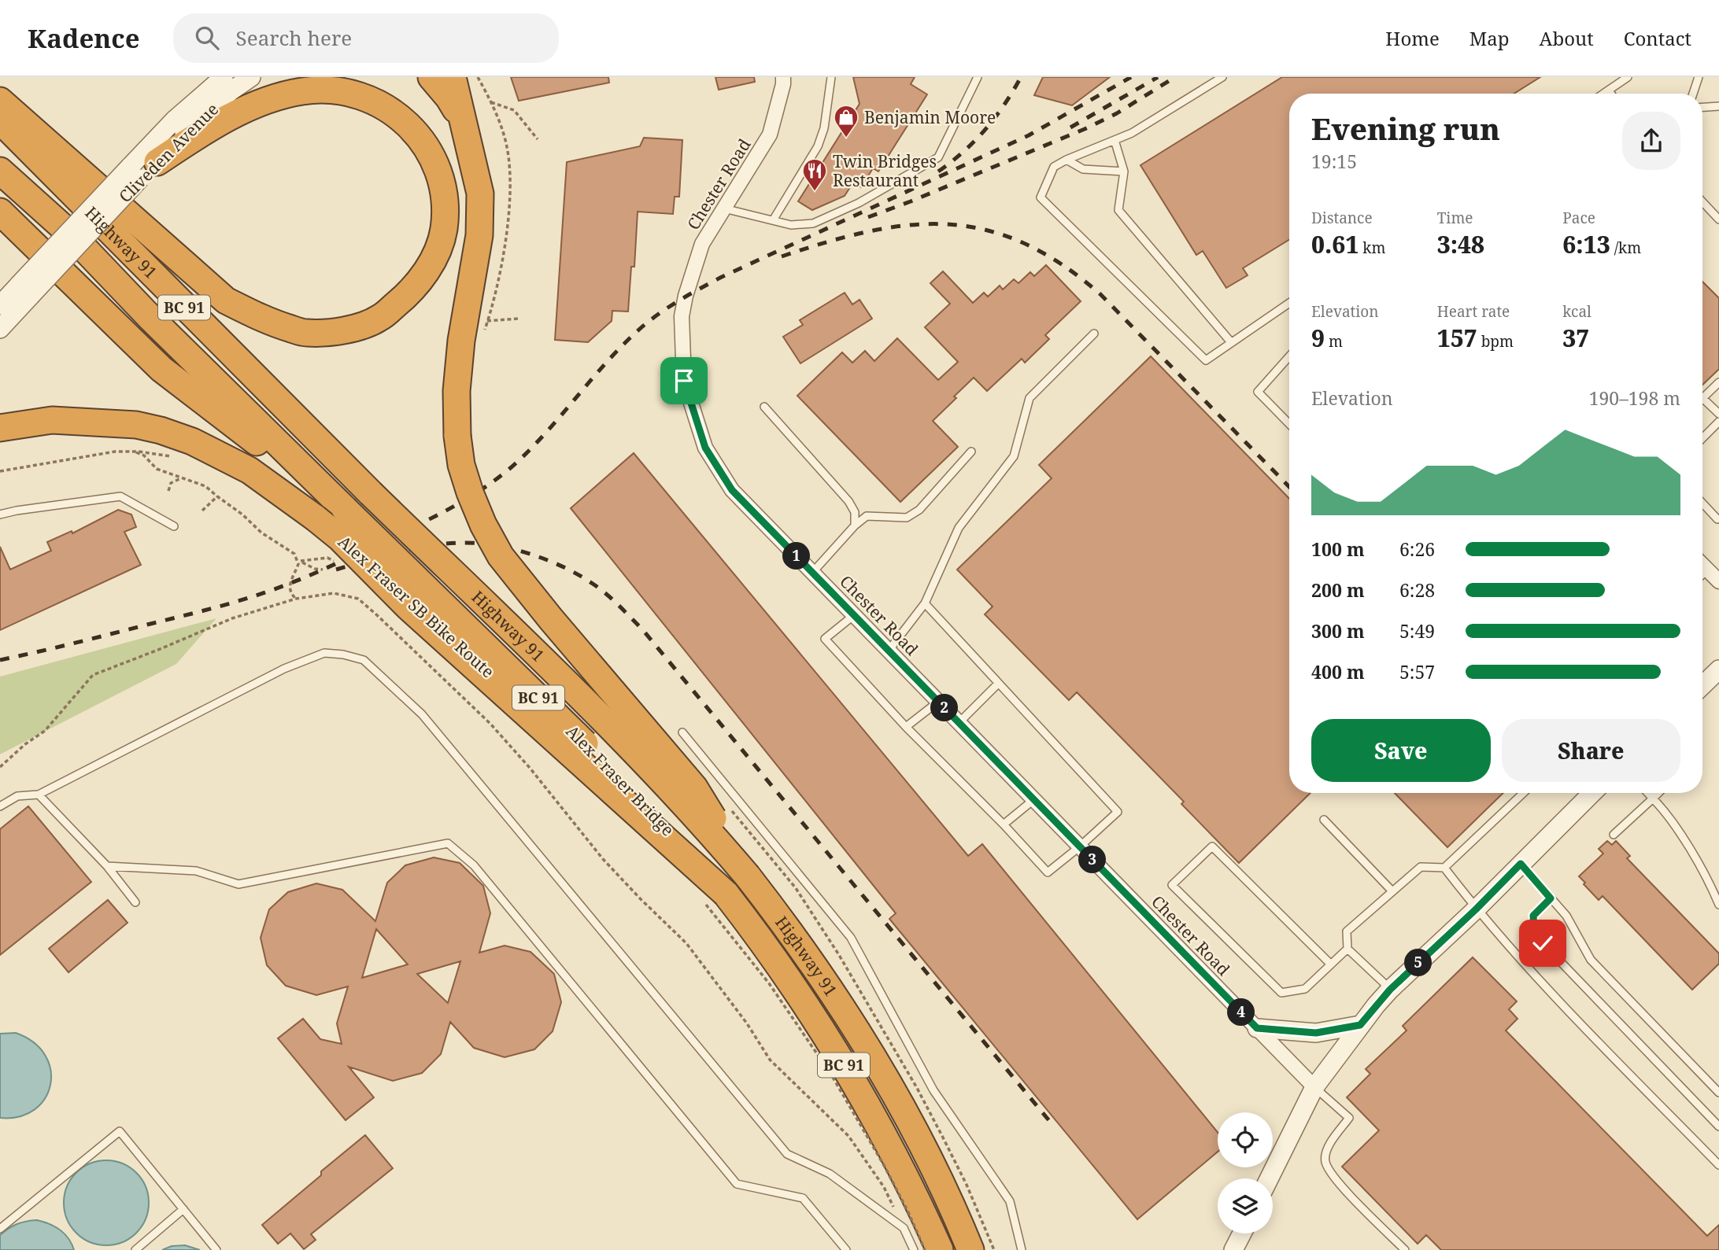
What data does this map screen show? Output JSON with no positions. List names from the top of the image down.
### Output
{
  "streets": {
    "highway": ["Highway 91", "BC 91", "Alex Fraser Bridge"],
    "street": ["Cliveden Avenue", "Chester Road"]
  },
  "crossings": [
    ["Highway 91", "Alex Fraser Bridge"]
  ],
  "places": {
    "shop": ["Benjamin Moore"],
    "restaurant": ["Twin Bridges Restaurant"]
  },
  "page": {
    "header": "Kadence",
    "search": "Search here",
    "nav": [
      "Home",
      "Map",
      "About",
      "Contact"
    ],
    "heading": ["Evening run", "19:15"],
    "stats": [
      ["Distance", "0.61 km"],
      ["Time", "3:48"],
      ["Pace", "6:13 /km"],
      ["Elevation", "9 m"],
      ["Heart rate", "157 bpm"],
      ["kcal", "37"]
    ],
    "chart": ["Elevation", "190–198 m"],
    "list": [
      {
        "name": "100 m",
        "note": "6:26"
      },
      {
        "name": "200 m",
        "note": "6:28"
      },
      {
        "name": "300 m",
        "note": "5:49"
      },
      {
        "name": "400 m",
        "note": "5:57"
      }
    ],
    "pins": [
      "1",
      "2",
      "3",
      "5",
      "4"
    ],
    "buttons": ["Save", "Share"]
  }
}
